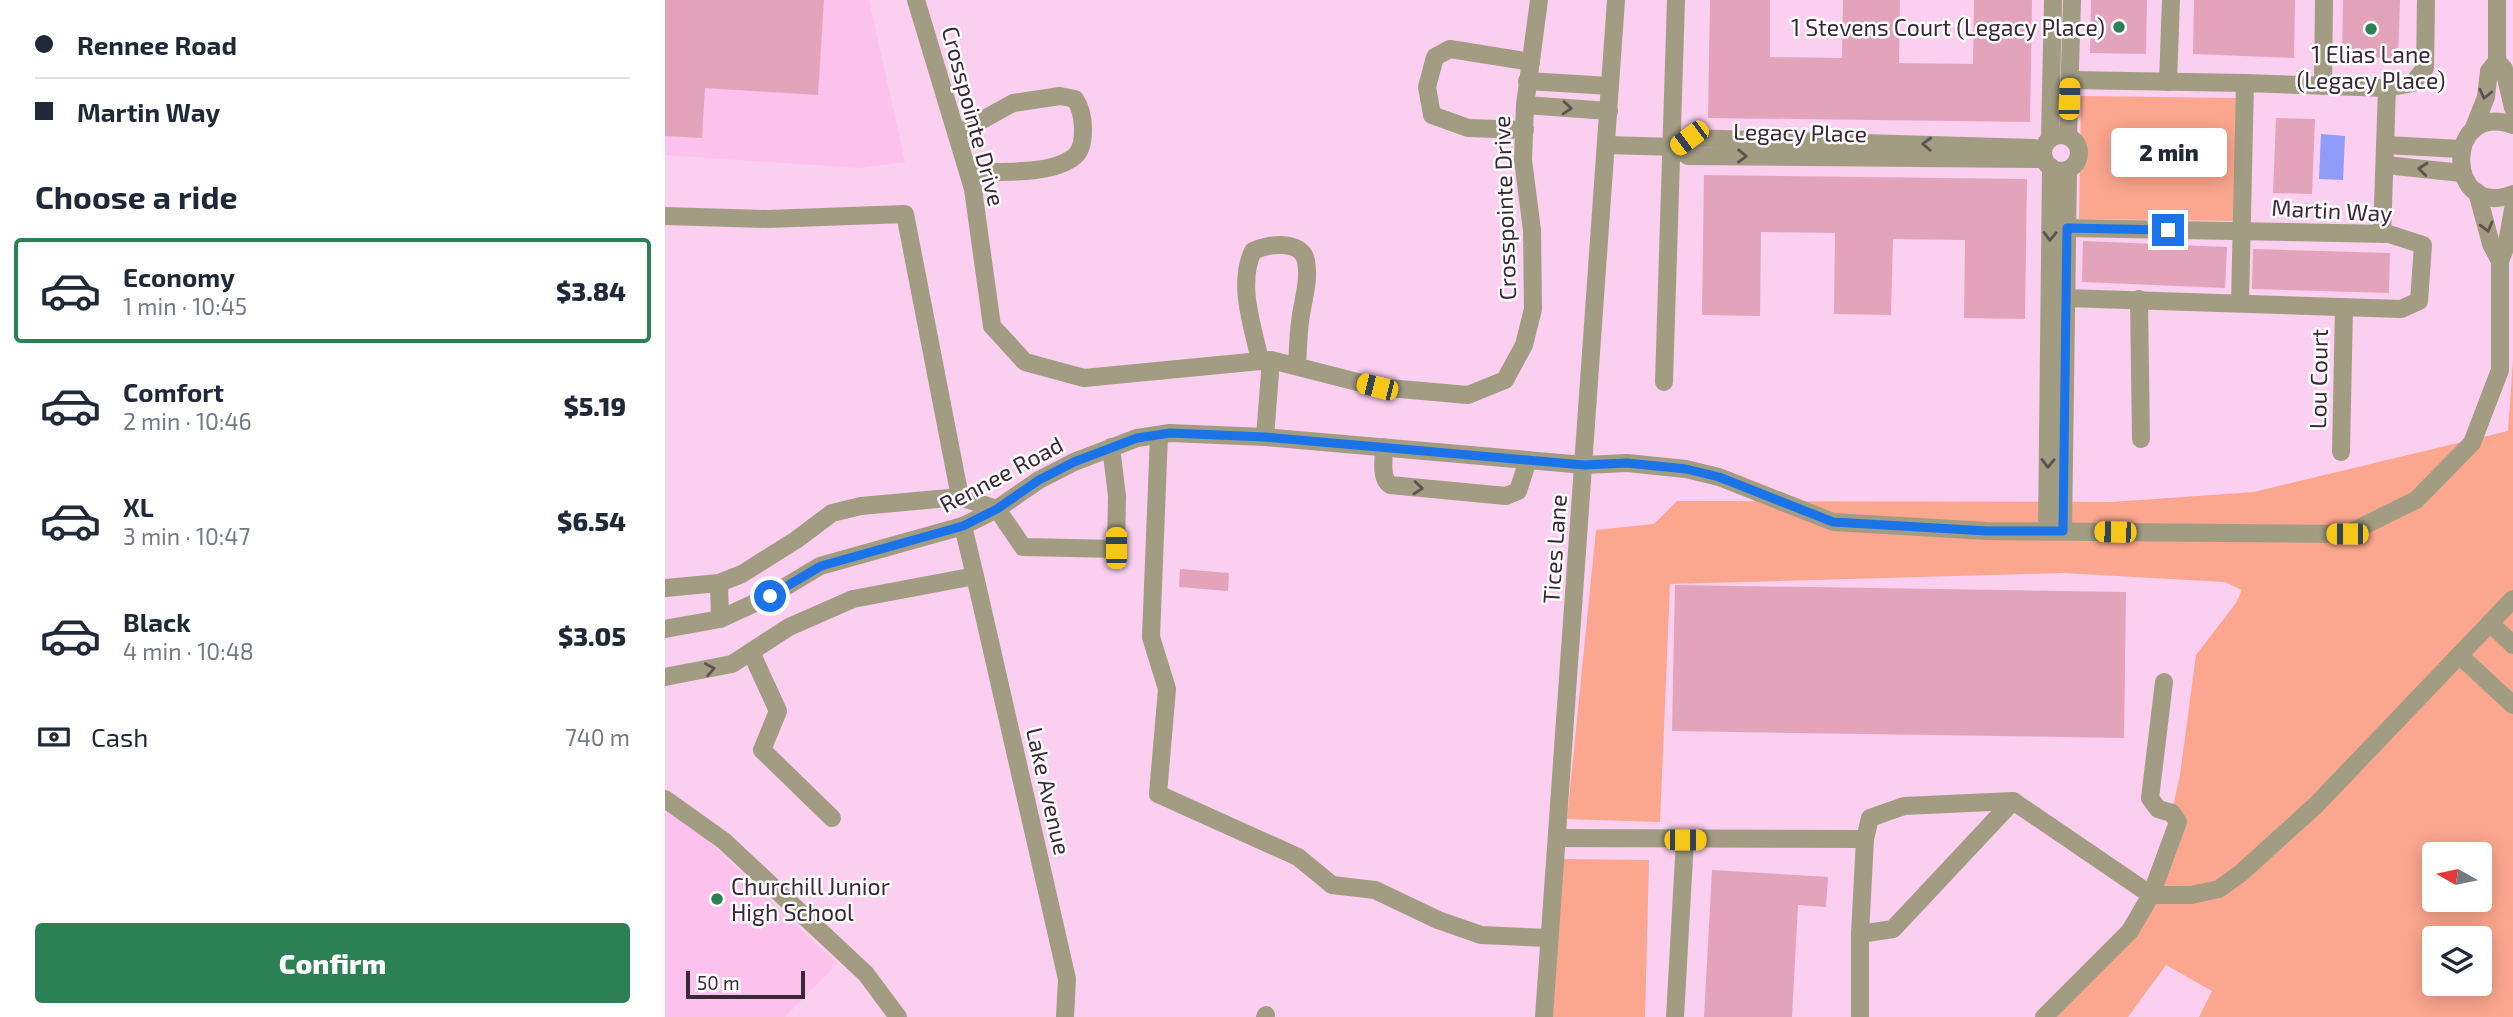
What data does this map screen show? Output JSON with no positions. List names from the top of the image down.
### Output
{
  "streets": {
    "street": [
      "Crosspointe Drive",
      "Legacy Place",
      "Martin Way",
      "Lou Court",
      "Rennee Road",
      "Tices Lane",
      "Lake Avenue"
    ]
  },
  "crossings": [
    ["Legacy Place", "Tices Lane"],
    ["Martin Way", "Lou Court"],
    ["Rennee Road", "Tices Lane"],
    ["Rennee Road", "Lake Avenue"]
  ],
  "places": ["1 Stevens Court (Legacy Place)", "1 Elias Lane (Legacy Place)", "Churchill Junior High School"],
  "scale_bar": "50 m",
  "north": "left",
  "page": {
    "banner": ["Rennee Road", "Martin Way"],
    "bubble": "2 min",
    "heading": "Choose a ride",
    "list": [
      {
        "name": "Economy",
        "note": "1 min · 10:45",
        "value": "$3.84"
      },
      {
        "name": "Comfort",
        "note": "2 min · 10:46",
        "value": "$5.19"
      },
      {
        "name": "XL",
        "note": "3 min · 10:47",
        "value": "$6.54"
      },
      {
        "name": "Black",
        "note": "4 min · 10:48",
        "value": "$3.05"
      }
    ],
    "pay": ["Cash", "740 m"],
    "buttons": "Confirm",
    "scale": "50 m"
  }
}
